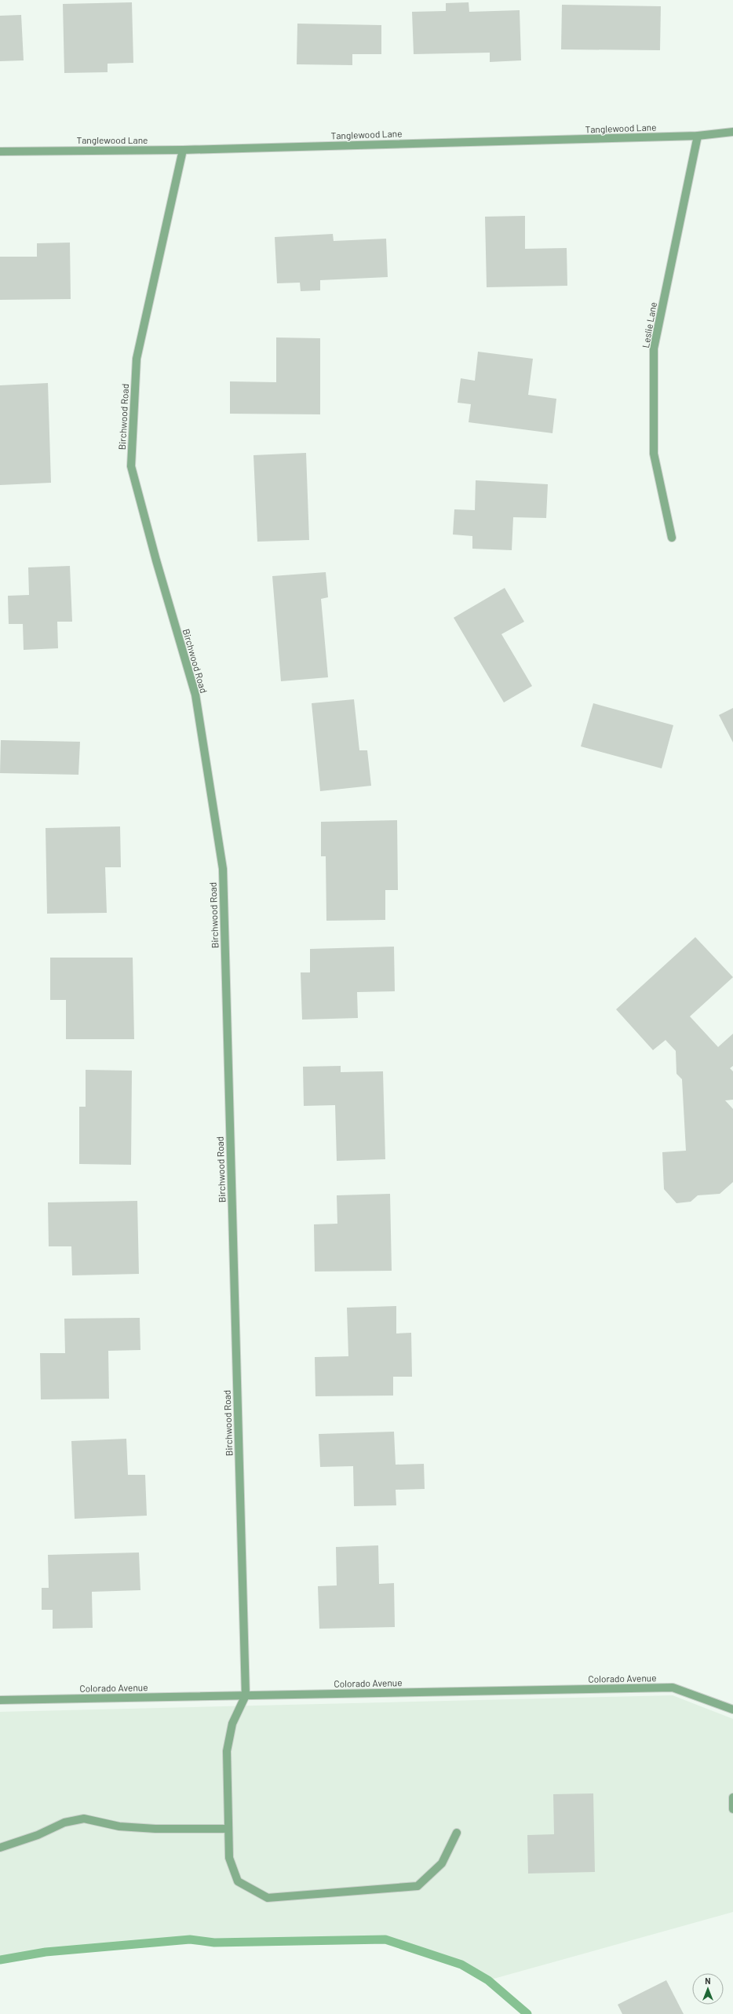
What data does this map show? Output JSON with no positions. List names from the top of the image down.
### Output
{
  "streets": {
    "street": [
      "Tanglewood Lane",
      "Leslie Lane",
      "Birchwood Road",
      "Colorado Avenue"
    ]
  },
  "crossings": [
    ["Tanglewood Lane", "Leslie Lane"],
    ["Tanglewood Lane", "Birchwood Road"],
    ["Birchwood Road", "Colorado Avenue"]
  ],
  "north": "top"
}
